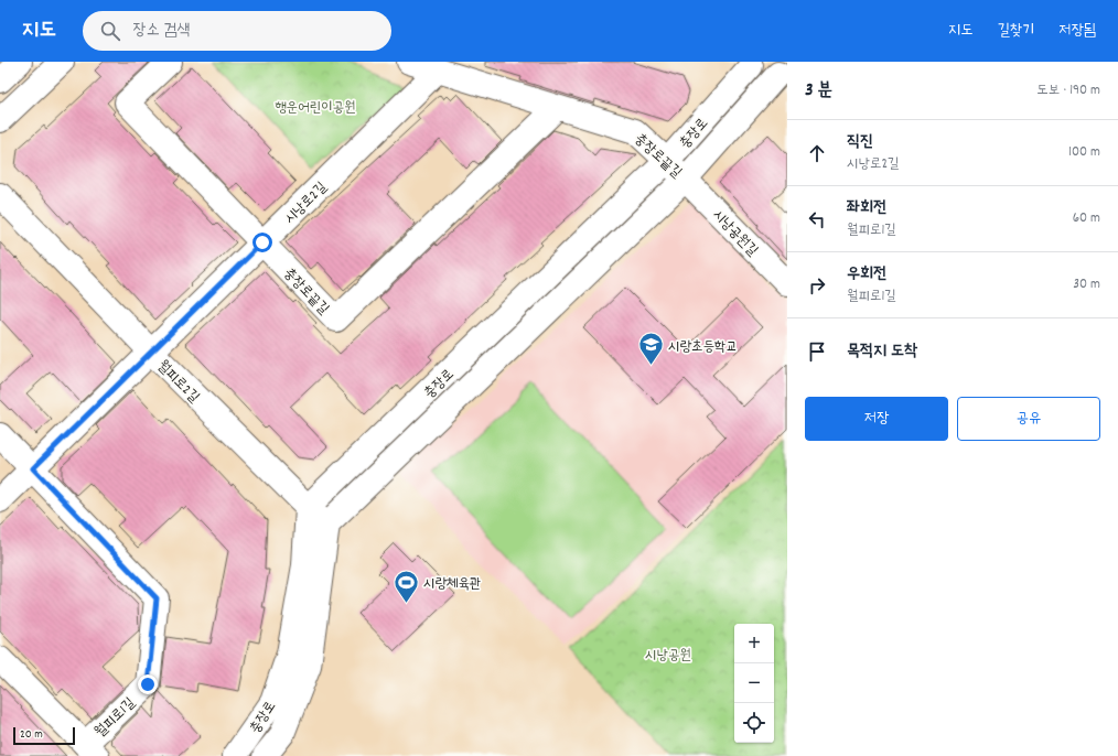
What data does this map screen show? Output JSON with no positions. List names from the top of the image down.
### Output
{
  "streets": {
    "street": [
      "충장로",
      "충장로끝길",
      "시낭로2길",
      "시낭공원길",
      "월피로2길",
      "월피로1길"
    ]
  },
  "crossings": [
    ["충장로", "충장로끝길"],
    ["충장로", "시낭공원길"],
    ["충장로", "월피로2길"],
    ["충장로끝길", "시낭로2길"],
    ["충장로끝길", "시낭공원길"],
    ["시낭로2길", "월피로2길"],
    ["시낭로2길", "월피로1길"]
  ],
  "parks": ["행운어린이공원", "시낭공원"],
  "places": {
    "school or university": ["시랑초등학교"],
    "sports": ["시랑체육관"]
  },
  "scale_bar": "20 m",
  "page": {
    "header": "지도",
    "search": "장소 검색",
    "nav": ["지도", "길찾기", "저장됨"],
    "heading": ["3 분", "도보 · 190 m"],
    "list": [
      ["직진", "시낭로2길", "100 m"],
      ["좌회전", "월피로1길", "60 m"],
      ["우회전", "월피로1길", "30 m"],
      "목적지 도착"
    ],
    "buttons": ["저장", "공유"],
    "map_buttons": ["+", "−"],
    "scale": "20 m"
  }
}
